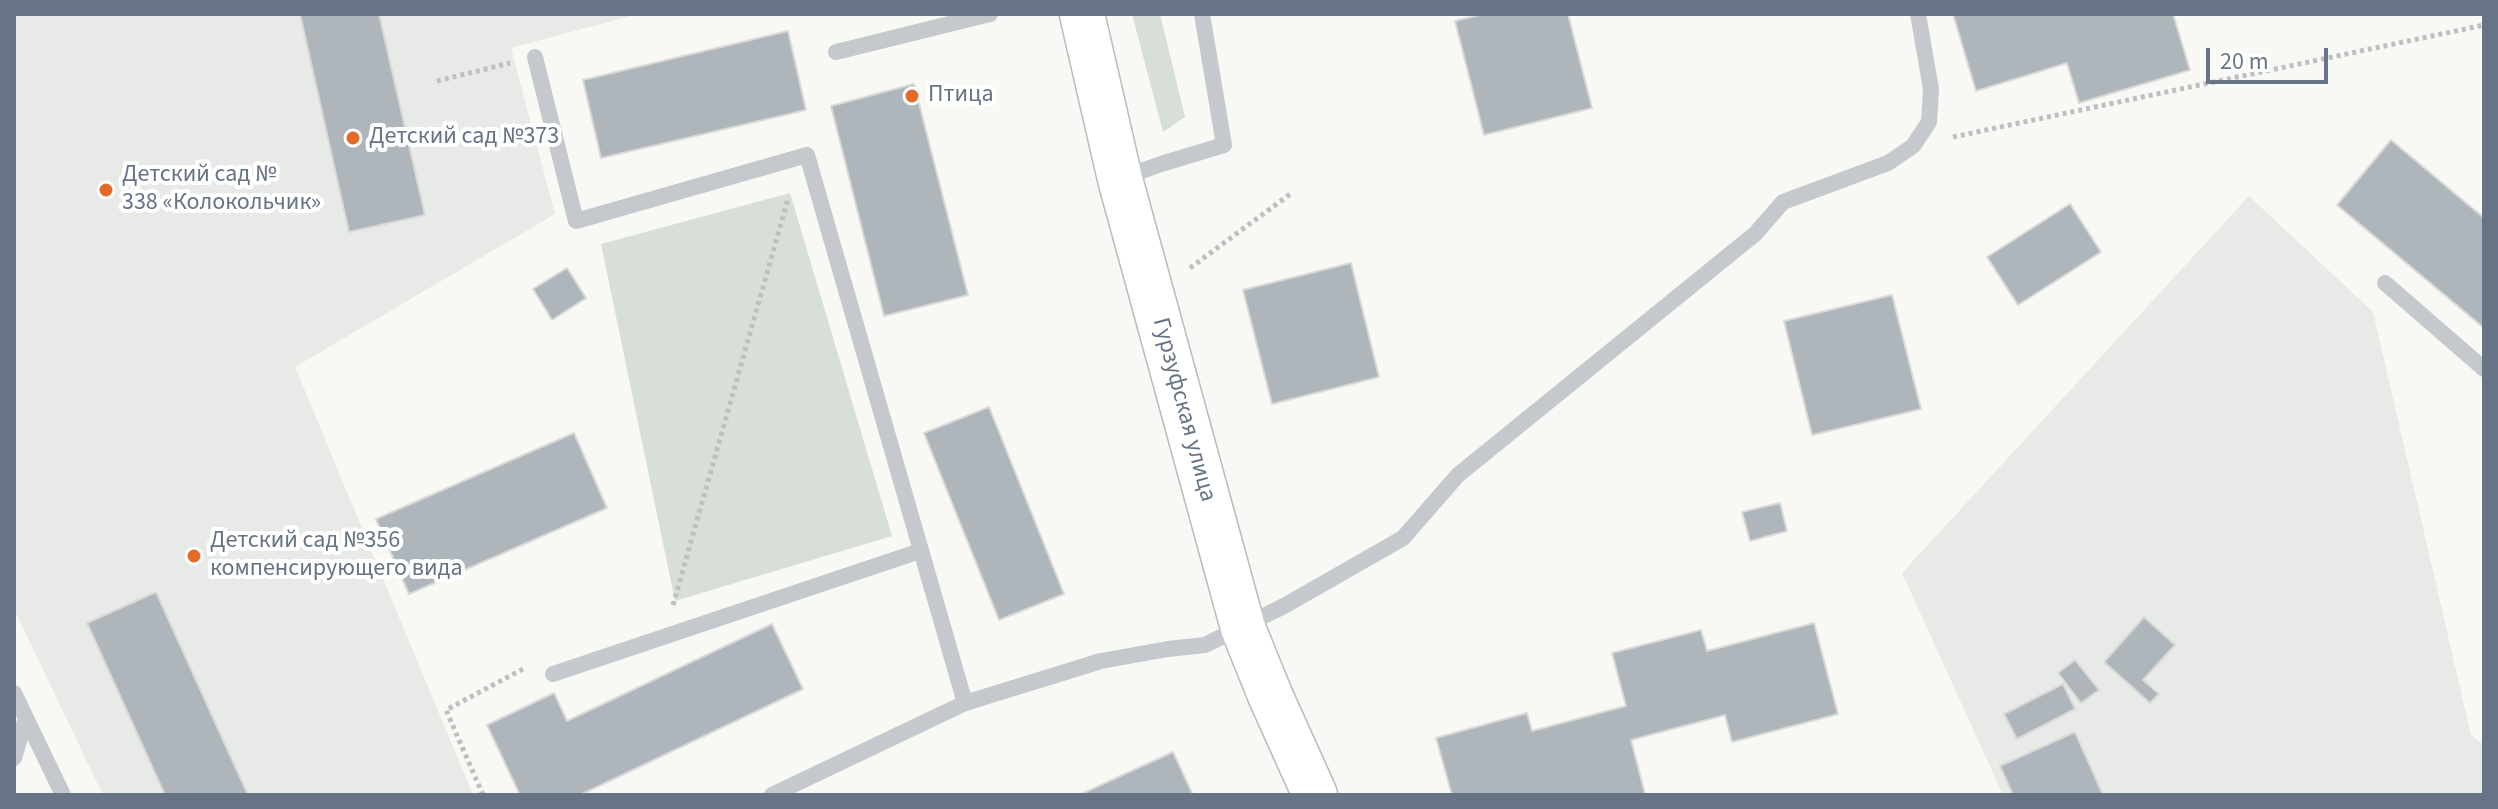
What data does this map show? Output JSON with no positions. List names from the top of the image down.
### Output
{
  "streets": {
    "main road": ["Гурзуфская улица"]
  },
  "places": [
    "Птица",
    "Детский сад №373",
    "Детский сад № 338 «Колокольчик»",
    "Детский сад №356 компенсирующего вида"
  ],
  "scale_bar": "20 m"
}
